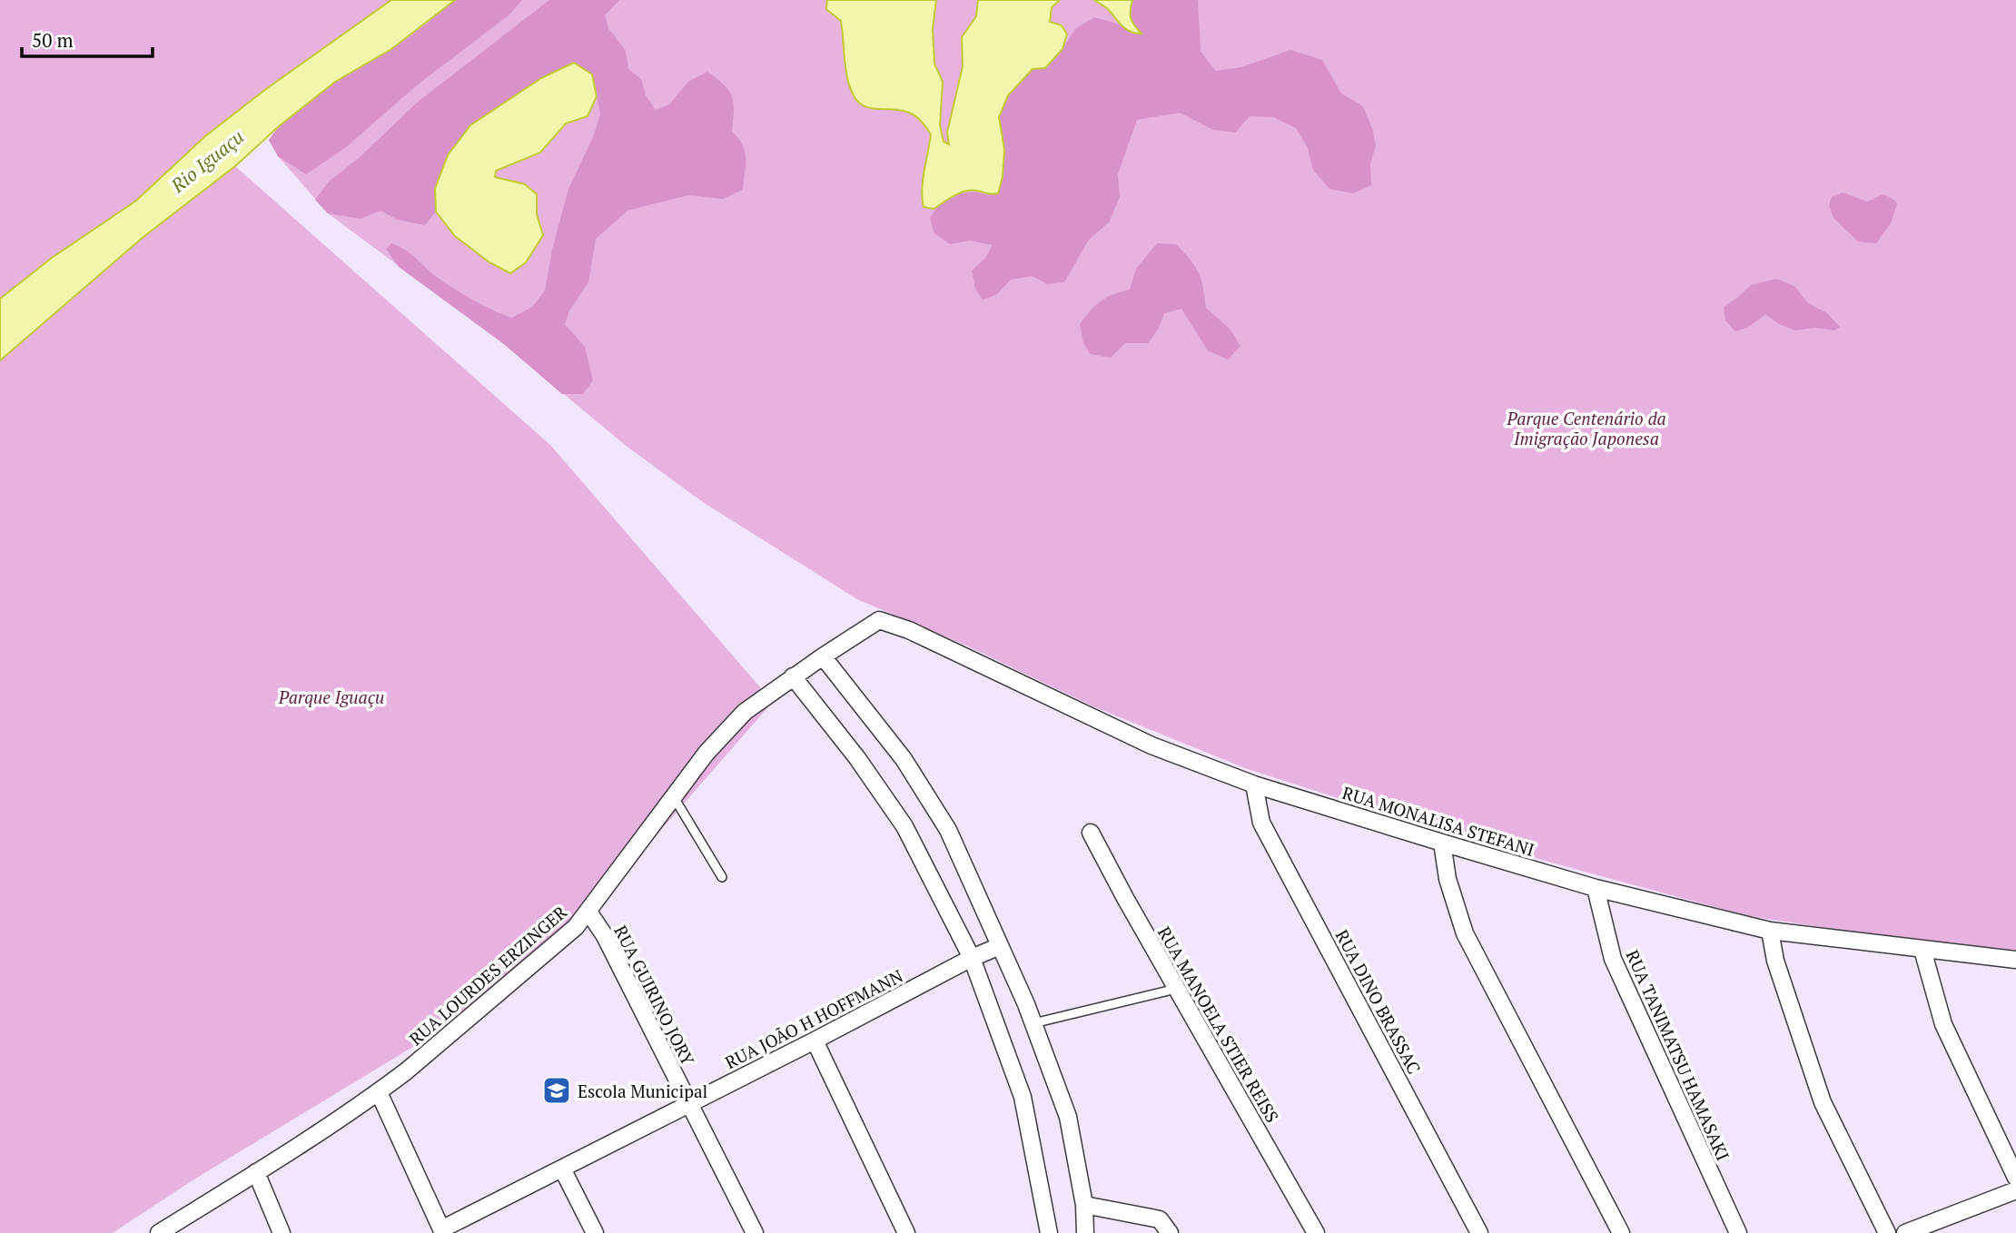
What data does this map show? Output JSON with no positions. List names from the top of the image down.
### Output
{
  "streets": {
    "street": [
      "RUA MONALISA STEFANI",
      "RUA LOURDES ERZINGER",
      "RUA GUIRINO JORY",
      "RUA DINO BRASSAC",
      "RUA JOÃO H HOFFMANN",
      "RUA MANOELA STIER REISS",
      "RUA TANIMATSU HAMASAKI"
    ]
  },
  "crossings": [
    ["RUA MONALISA STEFANI", "RUA LOURDES ERZINGER"],
    ["RUA MONALISA STEFANI", "RUA DINO BRASSAC"],
    ["RUA MONALISA STEFANI", "RUA TANIMATSU HAMASAKI"],
    ["RUA LOURDES ERZINGER", "RUA GUIRINO JORY"],
    ["RUA GUIRINO JORY", "RUA JOÃO H HOFFMANN"]
  ],
  "water": ["Rio Iguaçu"],
  "parks": ["Parque Centenário da Imigração Japonesa", "Parque Iguaçu"],
  "places": {
    "school or university": ["Escola Municipal"]
  },
  "scale_bar": "50 m"
}
